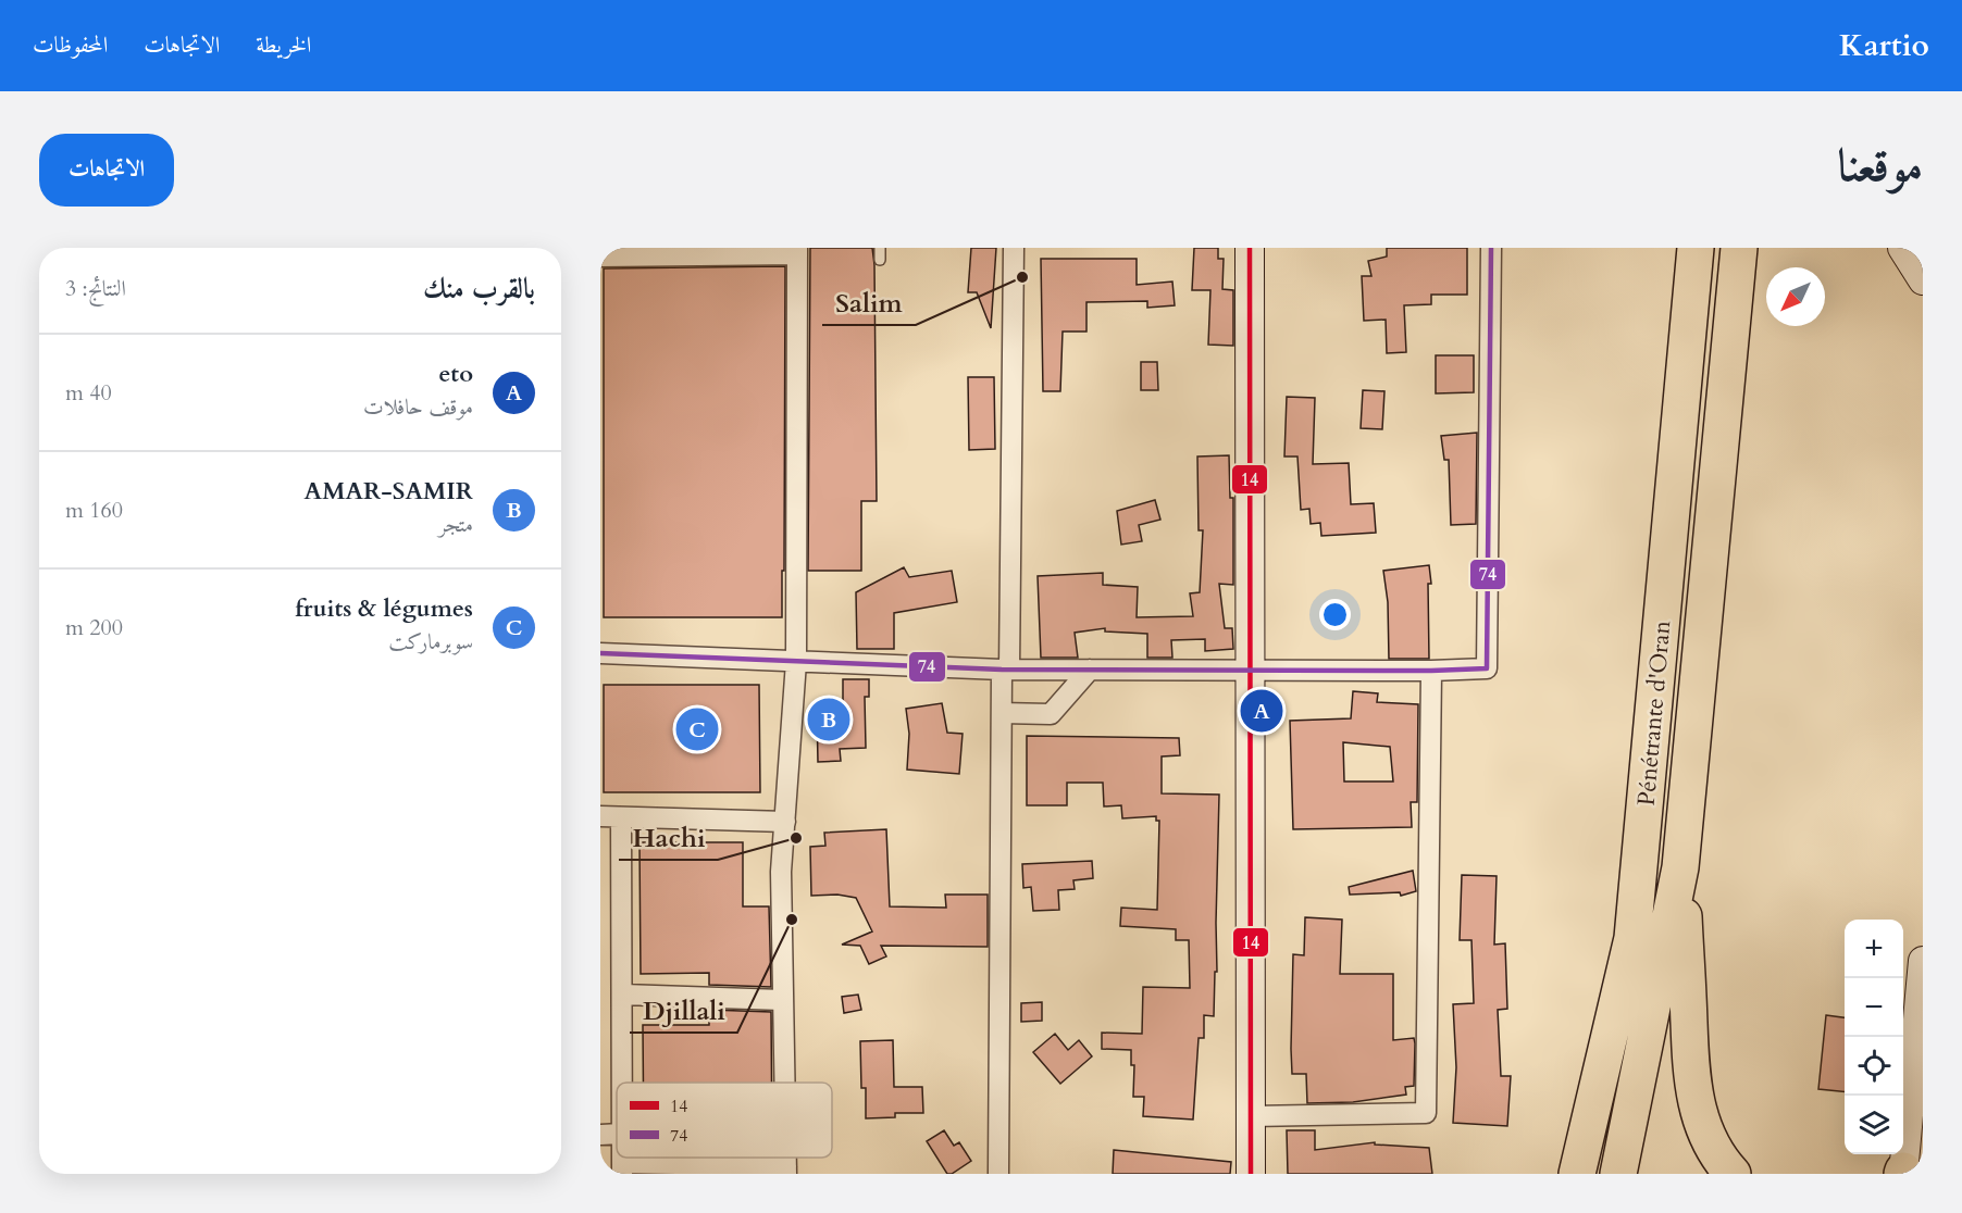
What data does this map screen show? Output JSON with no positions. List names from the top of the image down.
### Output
{
  "streets": {
    "highway": ["Pénétrante d'Oran"]
  },
  "places": ["Salim", "Hachi", "Djillali"],
  "lines": ["transit line 14", "transit line 74"],
  "legend": ["14", "74"],
  "north": "bottom left",
  "page": {
    "header": "Kartio",
    "nav": ["الخريطة", "الاتجاهات", "المحفوظات"],
    "title": "موقعنا",
    "buttons": "الاتجاهات",
    "heading": ["بالقرب منك", "النتائج: 3"],
    "list": [
      {
        "mark": "A",
        "name": "eto",
        "note": "موقف حافلات",
        "value": "40 m"
      },
      {
        "mark": "B",
        "name": "AMAR-SAMIR",
        "note": "متجر",
        "value": "160 m"
      },
      {
        "mark": "C",
        "name": "fruits & légumes",
        "note": "سوبرماركت",
        "value": "200 m"
      }
    ],
    "pins": ["A", "B", "C"],
    "map_buttons": ["+", "−"]
  }
}
